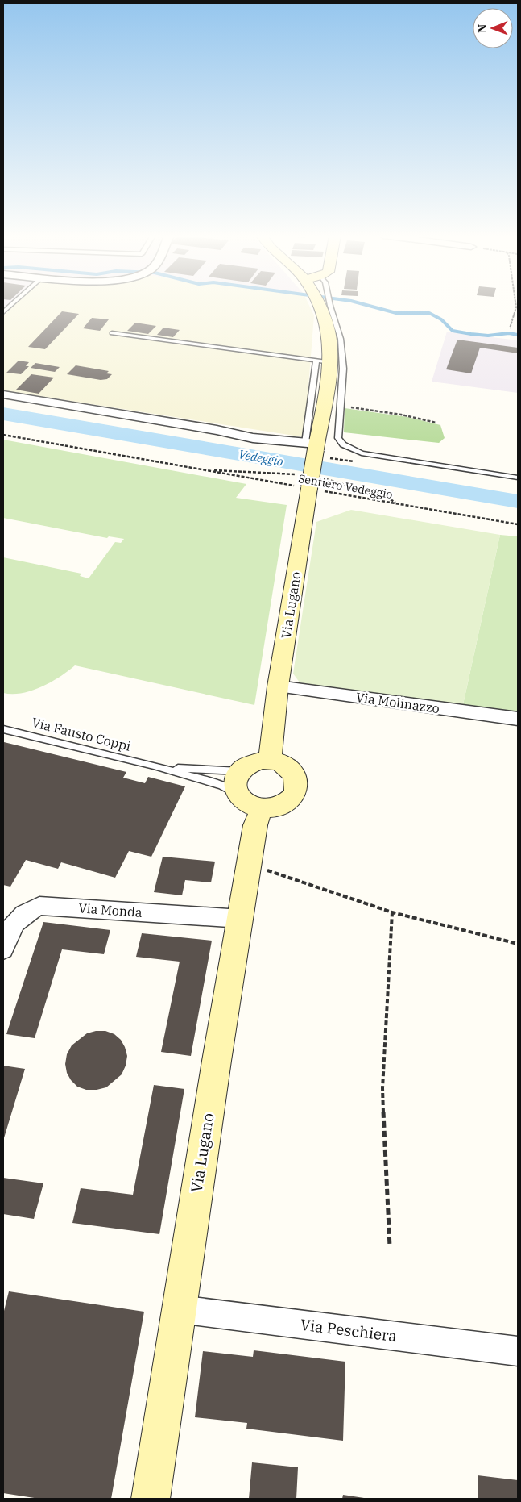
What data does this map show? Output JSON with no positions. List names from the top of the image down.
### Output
{
  "streets": {
    "main road": ["Via Lugano"],
    "street": ["Via Molinazzo", "Via Monda", "Via Peschiera"],
    "lane": ["Via Fausto Coppi"],
    "path": ["Sentiero Vedeggio"]
  },
  "crossings": [
    ["Sentiero Vedeggio", "Via Lugano"],
    ["Via Lugano", "Via Molinazzo"],
    ["Via Lugano", "Via Fausto Coppi"],
    ["Via Lugano", "Via Monda"],
    ["Via Lugano", "Via Peschiera"]
  ],
  "water": ["Vedeggio"],
  "north": "left"
}
